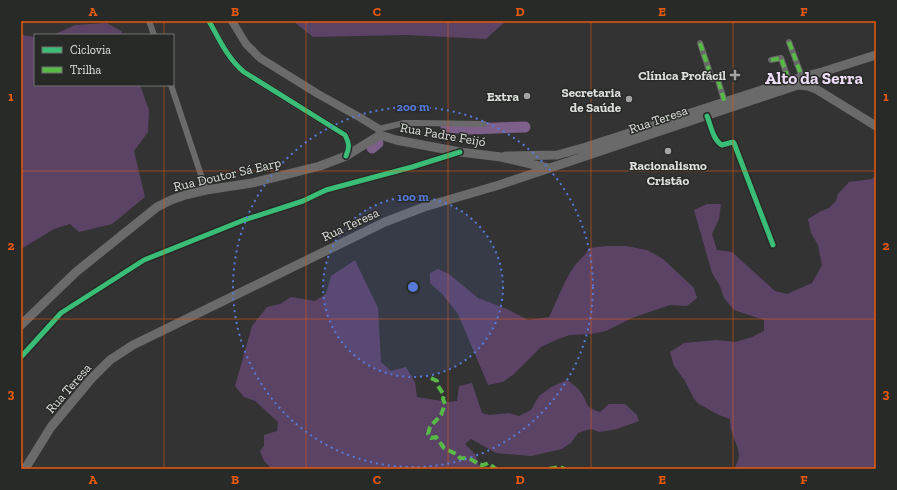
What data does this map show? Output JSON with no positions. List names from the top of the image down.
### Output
{
  "streets": {
    "main road": ["Rua Teresa", "Rua Padre Feijó", "Rua Doutor Sá Earp"]
  },
  "crossings": [
    ["Rua Teresa", "Rua Padre Feijó"],
    ["Rua Padre Feijó", "Rua Doutor Sá Earp"]
  ],
  "districts": ["Alto da Serra"],
  "places": {
    "health": ["Clínica Profácil"],
    "other": ["Extra", "Secretaria de Saúde", "Racionalismo Cristão"]
  },
  "legend": ["Ciclovia", "Trilha"],
  "grid": {
    "columns": [
      "A",
      "B",
      "C",
      "D",
      "E",
      "F"
    ],
    "rows": ["1", "2", "3"]
  },
  "rings": ["200 m", "100 m"]
}
